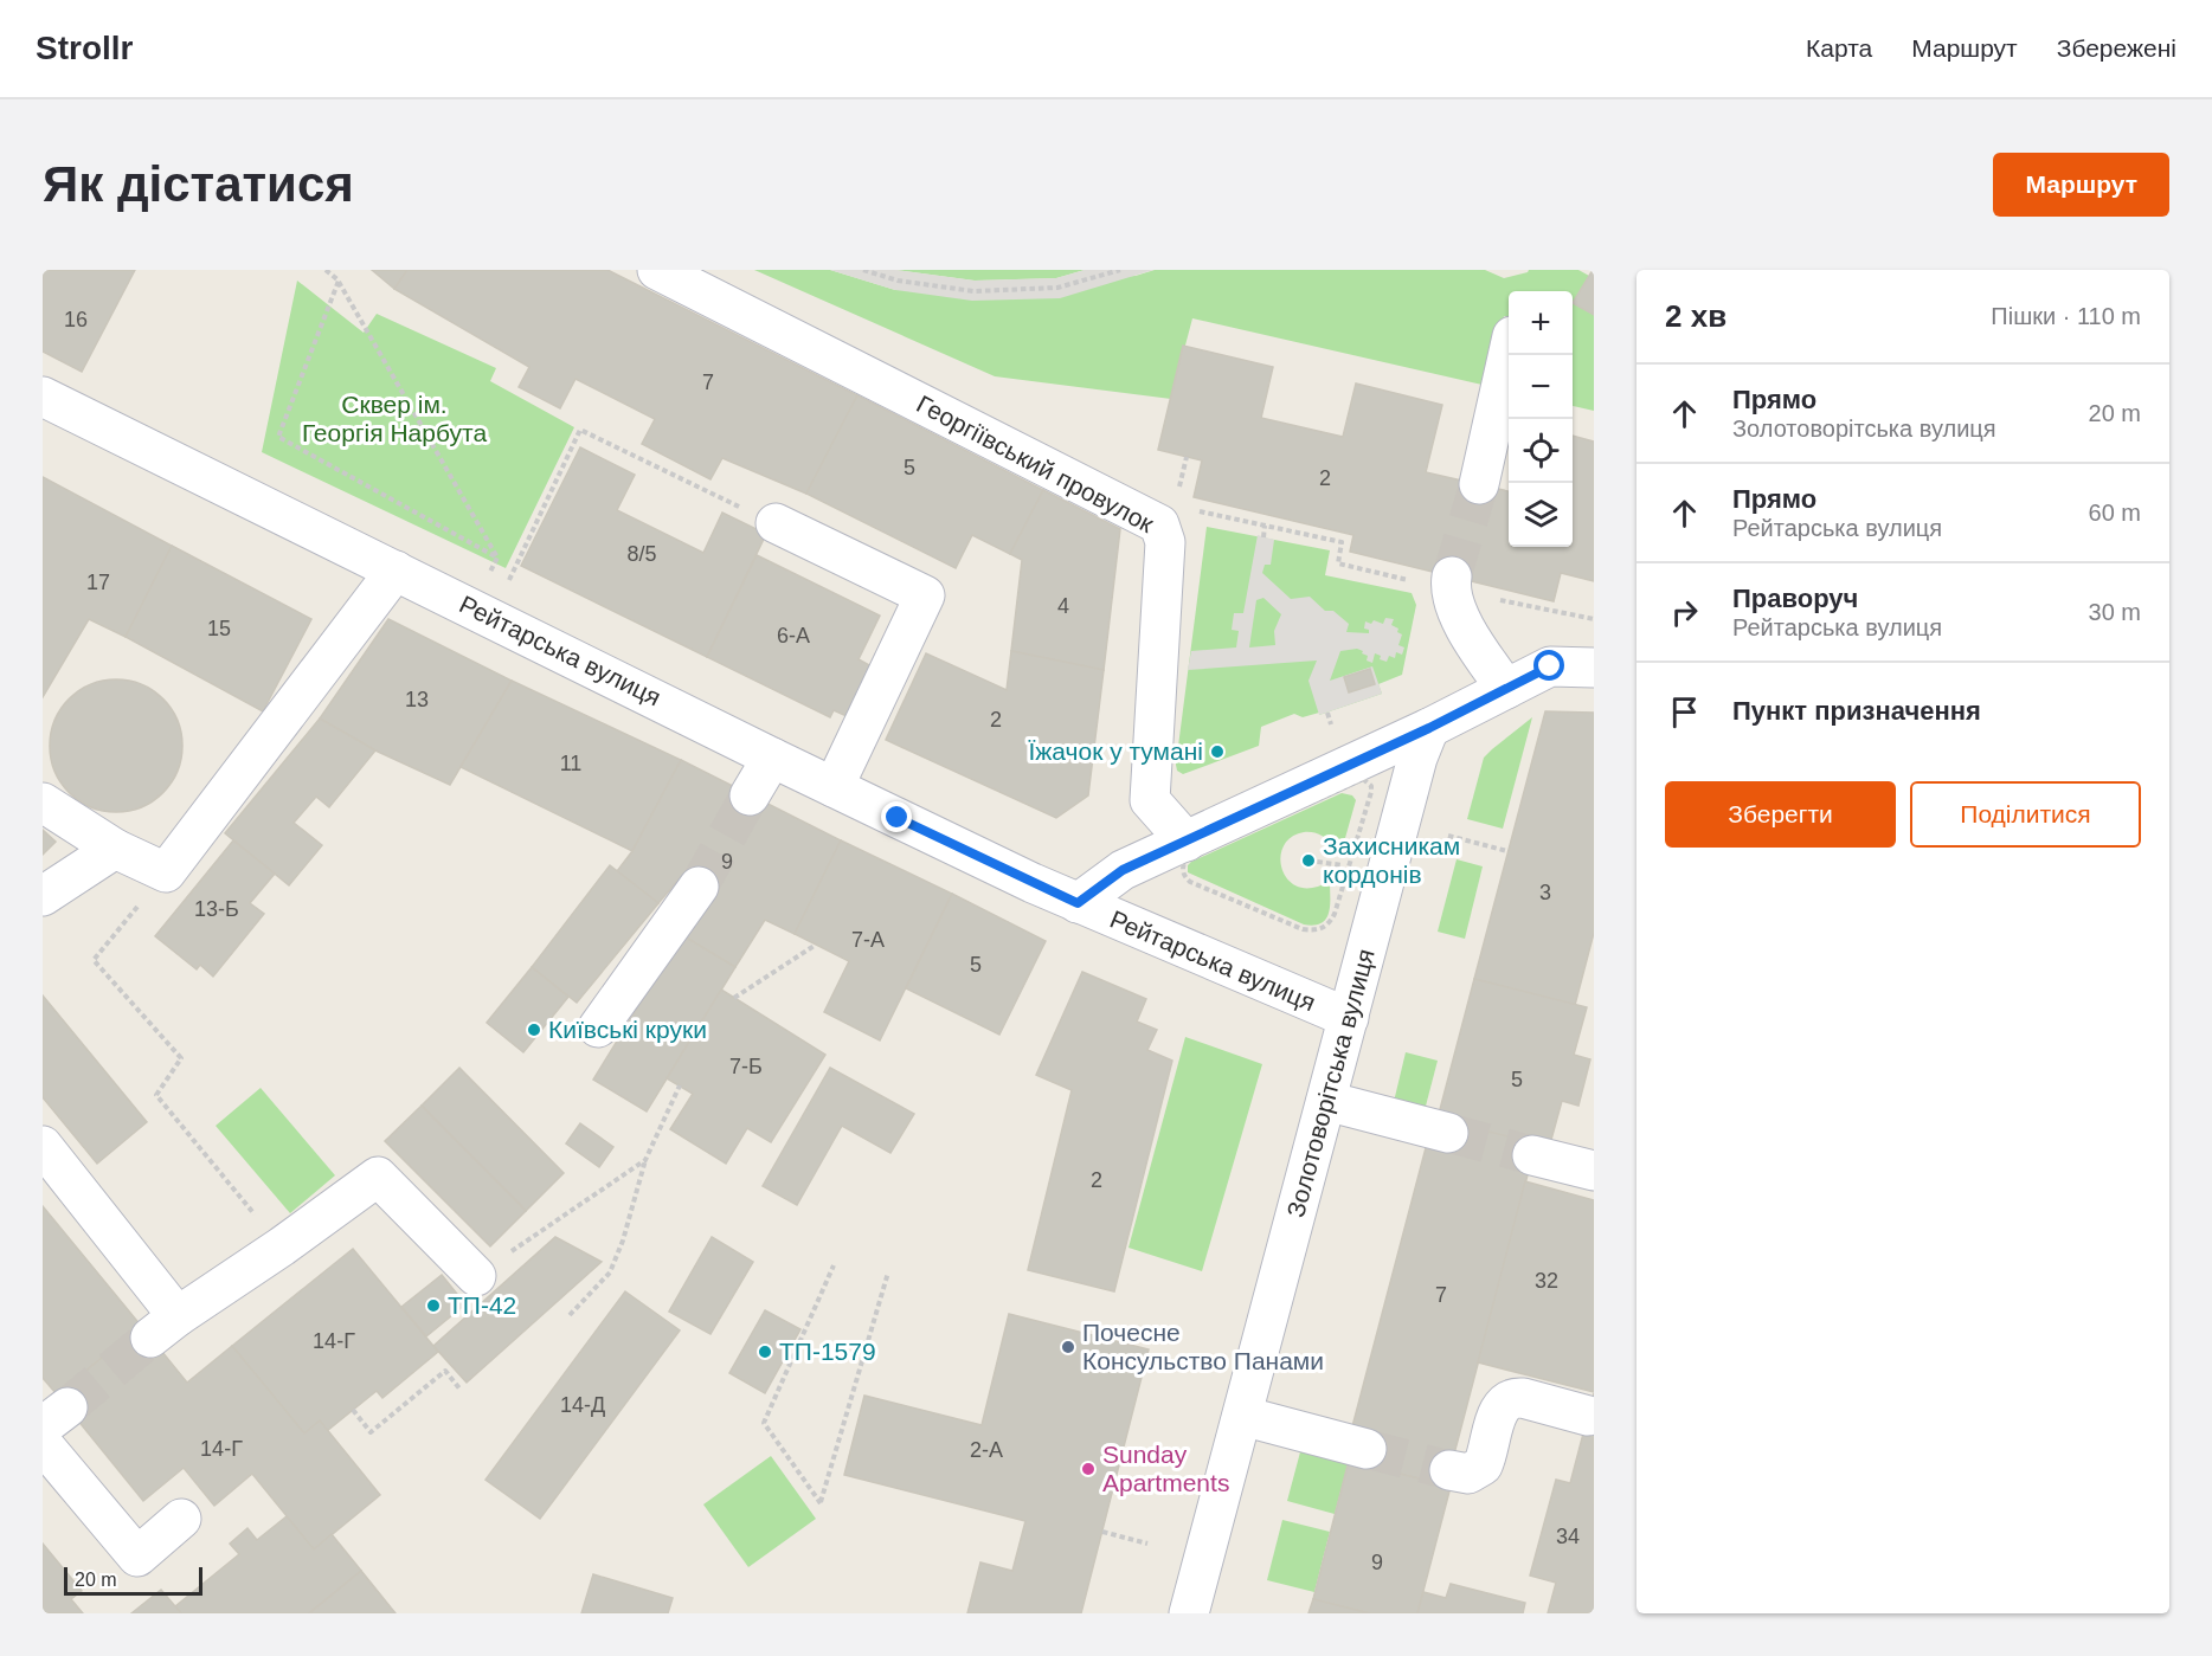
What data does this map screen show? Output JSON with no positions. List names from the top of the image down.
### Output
{
  "streets": {
    "street": ["Георгіївський провулок", "Рейтарська вулиця", "Золотоворітська вулиця"]
  },
  "crossings": [
    ["Георгіївський провулок", "Рейтарська вулиця"],
    ["Рейтарська вулиця", "Золотоворітська вулиця"]
  ],
  "parks": ["Сквер ім. Георгія Нарбута"],
  "places": [
    "Їжачок у тумані",
    "Захисникам кордонів",
    "Київські круки",
    "ТП-42",
    "Почесне Консульство Панами",
    "ТП-1579",
    "Sunday Apartments"
  ],
  "house_numbers": [
    "16",
    "7",
    "5",
    "2",
    "8/5",
    "17",
    "4",
    "15",
    "6-А",
    "13",
    "2",
    "11",
    "9",
    "3",
    "13-Б",
    "7-А",
    "5",
    "7-Б",
    "5",
    "2",
    "32",
    "7",
    "14-Г",
    "14-Д",
    "14-Г",
    "2-А",
    "34",
    "9"
  ],
  "scale_bar": "20 m",
  "page": {
    "header": "Strollr",
    "nav": ["Карта", "Маршрут", "Збережені"],
    "buttons": [
      "Маршрут",
      ["Зберегти", "Поділитися"]
    ],
    "title": "Як дістатися",
    "heading": ["2 хв", "Пішки · 110 m"],
    "map_buttons": ["+", "−"],
    "list": [
      ["Прямо", "Золотоворітська вулиця", "20 m"],
      ["Прямо", "Рейтарська вулиця", "60 m"],
      ["Праворуч", "Рейтарська вулиця", "30 m"],
      "Пункт призначення"
    ],
    "scale": "20 m"
  }
}
